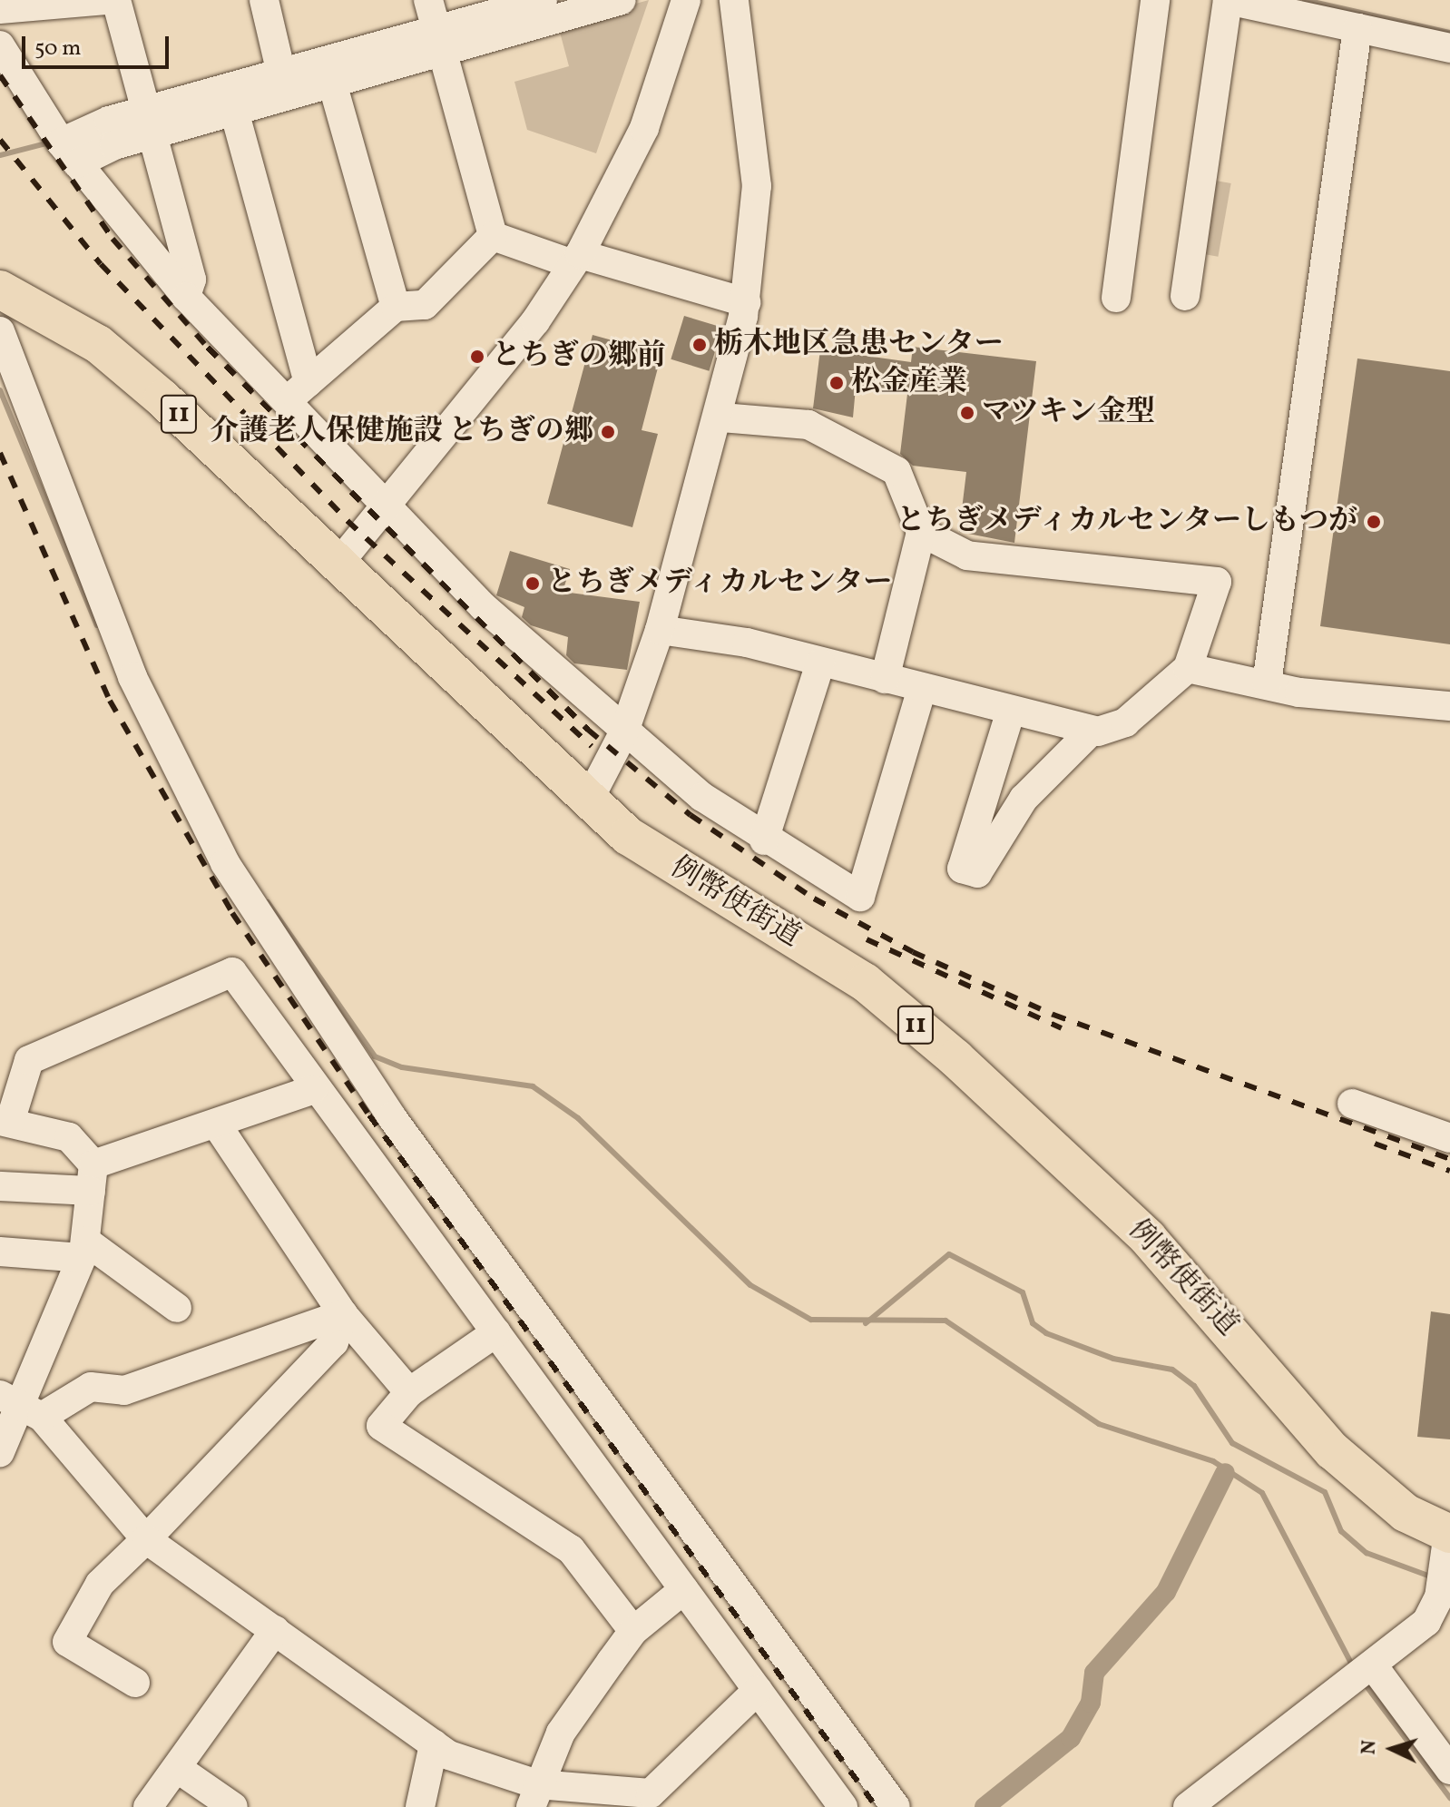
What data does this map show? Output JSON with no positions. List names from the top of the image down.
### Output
{
  "streets": {
    "main road": ["11", "例幣使街道"]
  },
  "places": [
    "栃木地区急患センター",
    "とちぎの郷前",
    "松金産業",
    "マツキン金型",
    "介護老人保健施設 とちぎの郷",
    "とちぎメディカルセンターしもつが",
    "とちぎメディカルセンター"
  ],
  "scale_bar": "50 m",
  "north": "left"
}
